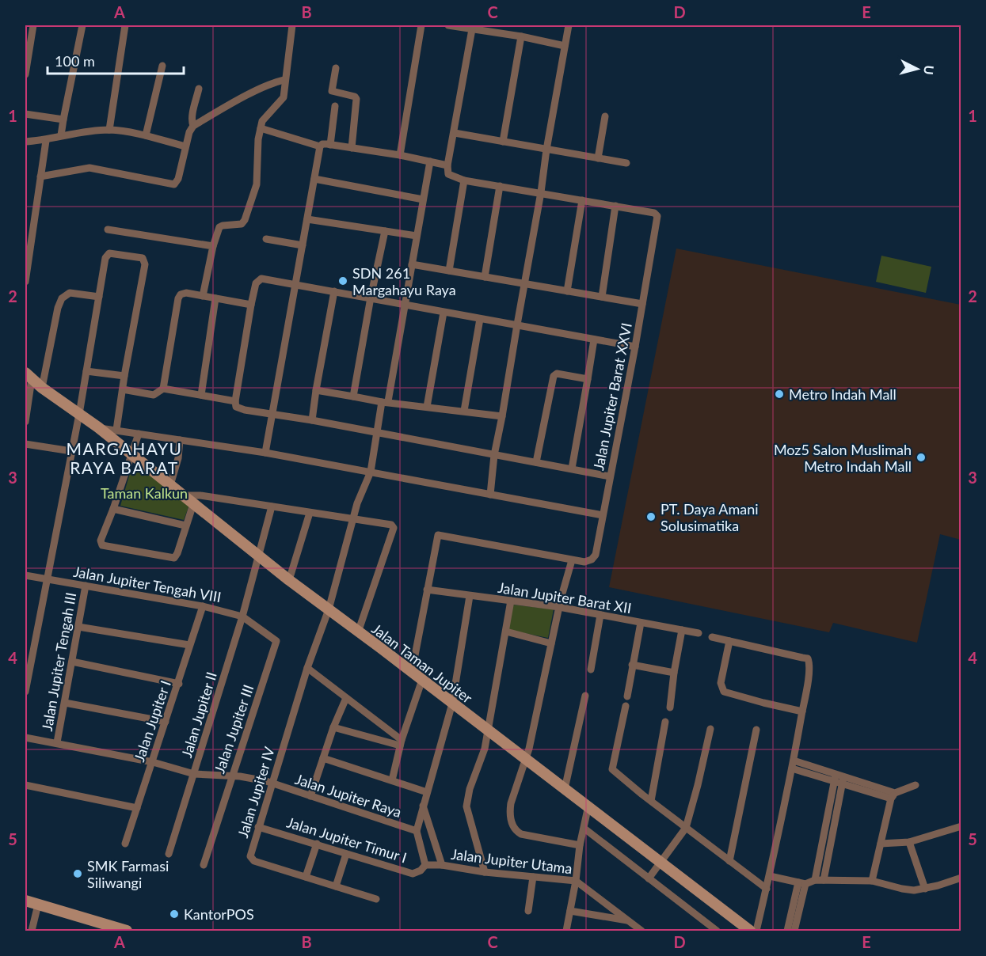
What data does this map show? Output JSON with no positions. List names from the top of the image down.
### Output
{
  "streets": {
    "street": [
      "Jalan Jupiter Barat XXVI",
      "Jalan Jupiter Tengah VIII",
      "Jalan Jupiter Barat XII",
      "Jalan Jupiter Tengah III",
      "Jalan Taman Jupiter",
      "Jalan Jupiter II",
      "Jalan Jupiter I",
      "Jalan Jupiter III",
      "Jalan Jupiter IV",
      "Jalan Jupiter Raya",
      "Jalan Jupiter Timur I",
      "Jalan Jupiter Utama"
    ]
  },
  "crossings": [
    ["Jalan Jupiter Barat XXVI", "Jalan Jupiter Barat XII"],
    ["Jalan Jupiter Tengah VIII", "Jalan Jupiter Tengah III"],
    ["Jalan Jupiter Tengah VIII", "Jalan Jupiter II"],
    ["Jalan Jupiter Tengah VIII", "Jalan Jupiter I"],
    ["Jalan Jupiter Tengah VIII", "Jalan Jupiter III"],
    ["Jalan Jupiter Tengah III", "Jalan Jupiter Raya"],
    ["Jalan Taman Jupiter", "Jalan Jupiter II"],
    ["Jalan Taman Jupiter", "Jalan Jupiter IV"],
    ["Jalan Jupiter II", "Jalan Jupiter III"],
    ["Jalan Jupiter II", "Jalan Jupiter Raya"],
    ["Jalan Jupiter I", "Jalan Jupiter Raya"],
    ["Jalan Jupiter III", "Jalan Jupiter Raya"],
    ["Jalan Jupiter IV", "Jalan Jupiter Raya"],
    ["Jalan Jupiter IV", "Jalan Jupiter Timur I"],
    ["Jalan Jupiter Timur I", "Jalan Jupiter Utama"]
  ],
  "districts": ["MARGAHAYU RAYA BARAT"],
  "parks": ["Taman Kalkun"],
  "places": [
    "SDN 261 Margahayu Raya",
    "Metro Indah Mall",
    "Moz5 Salon Muslimah Metro Indah Mall",
    "PT. Daya Amani Solusimatika",
    "SMK Farmasi Siliwangi",
    "KantorPOS"
  ],
  "scale_bar": "100 m",
  "north": "right",
  "grid": {
    "columns": [
      "A",
      "B",
      "C",
      "D",
      "E"
    ],
    "rows": [
      "1",
      "2",
      "3",
      "4",
      "5"
    ]
  }
}
